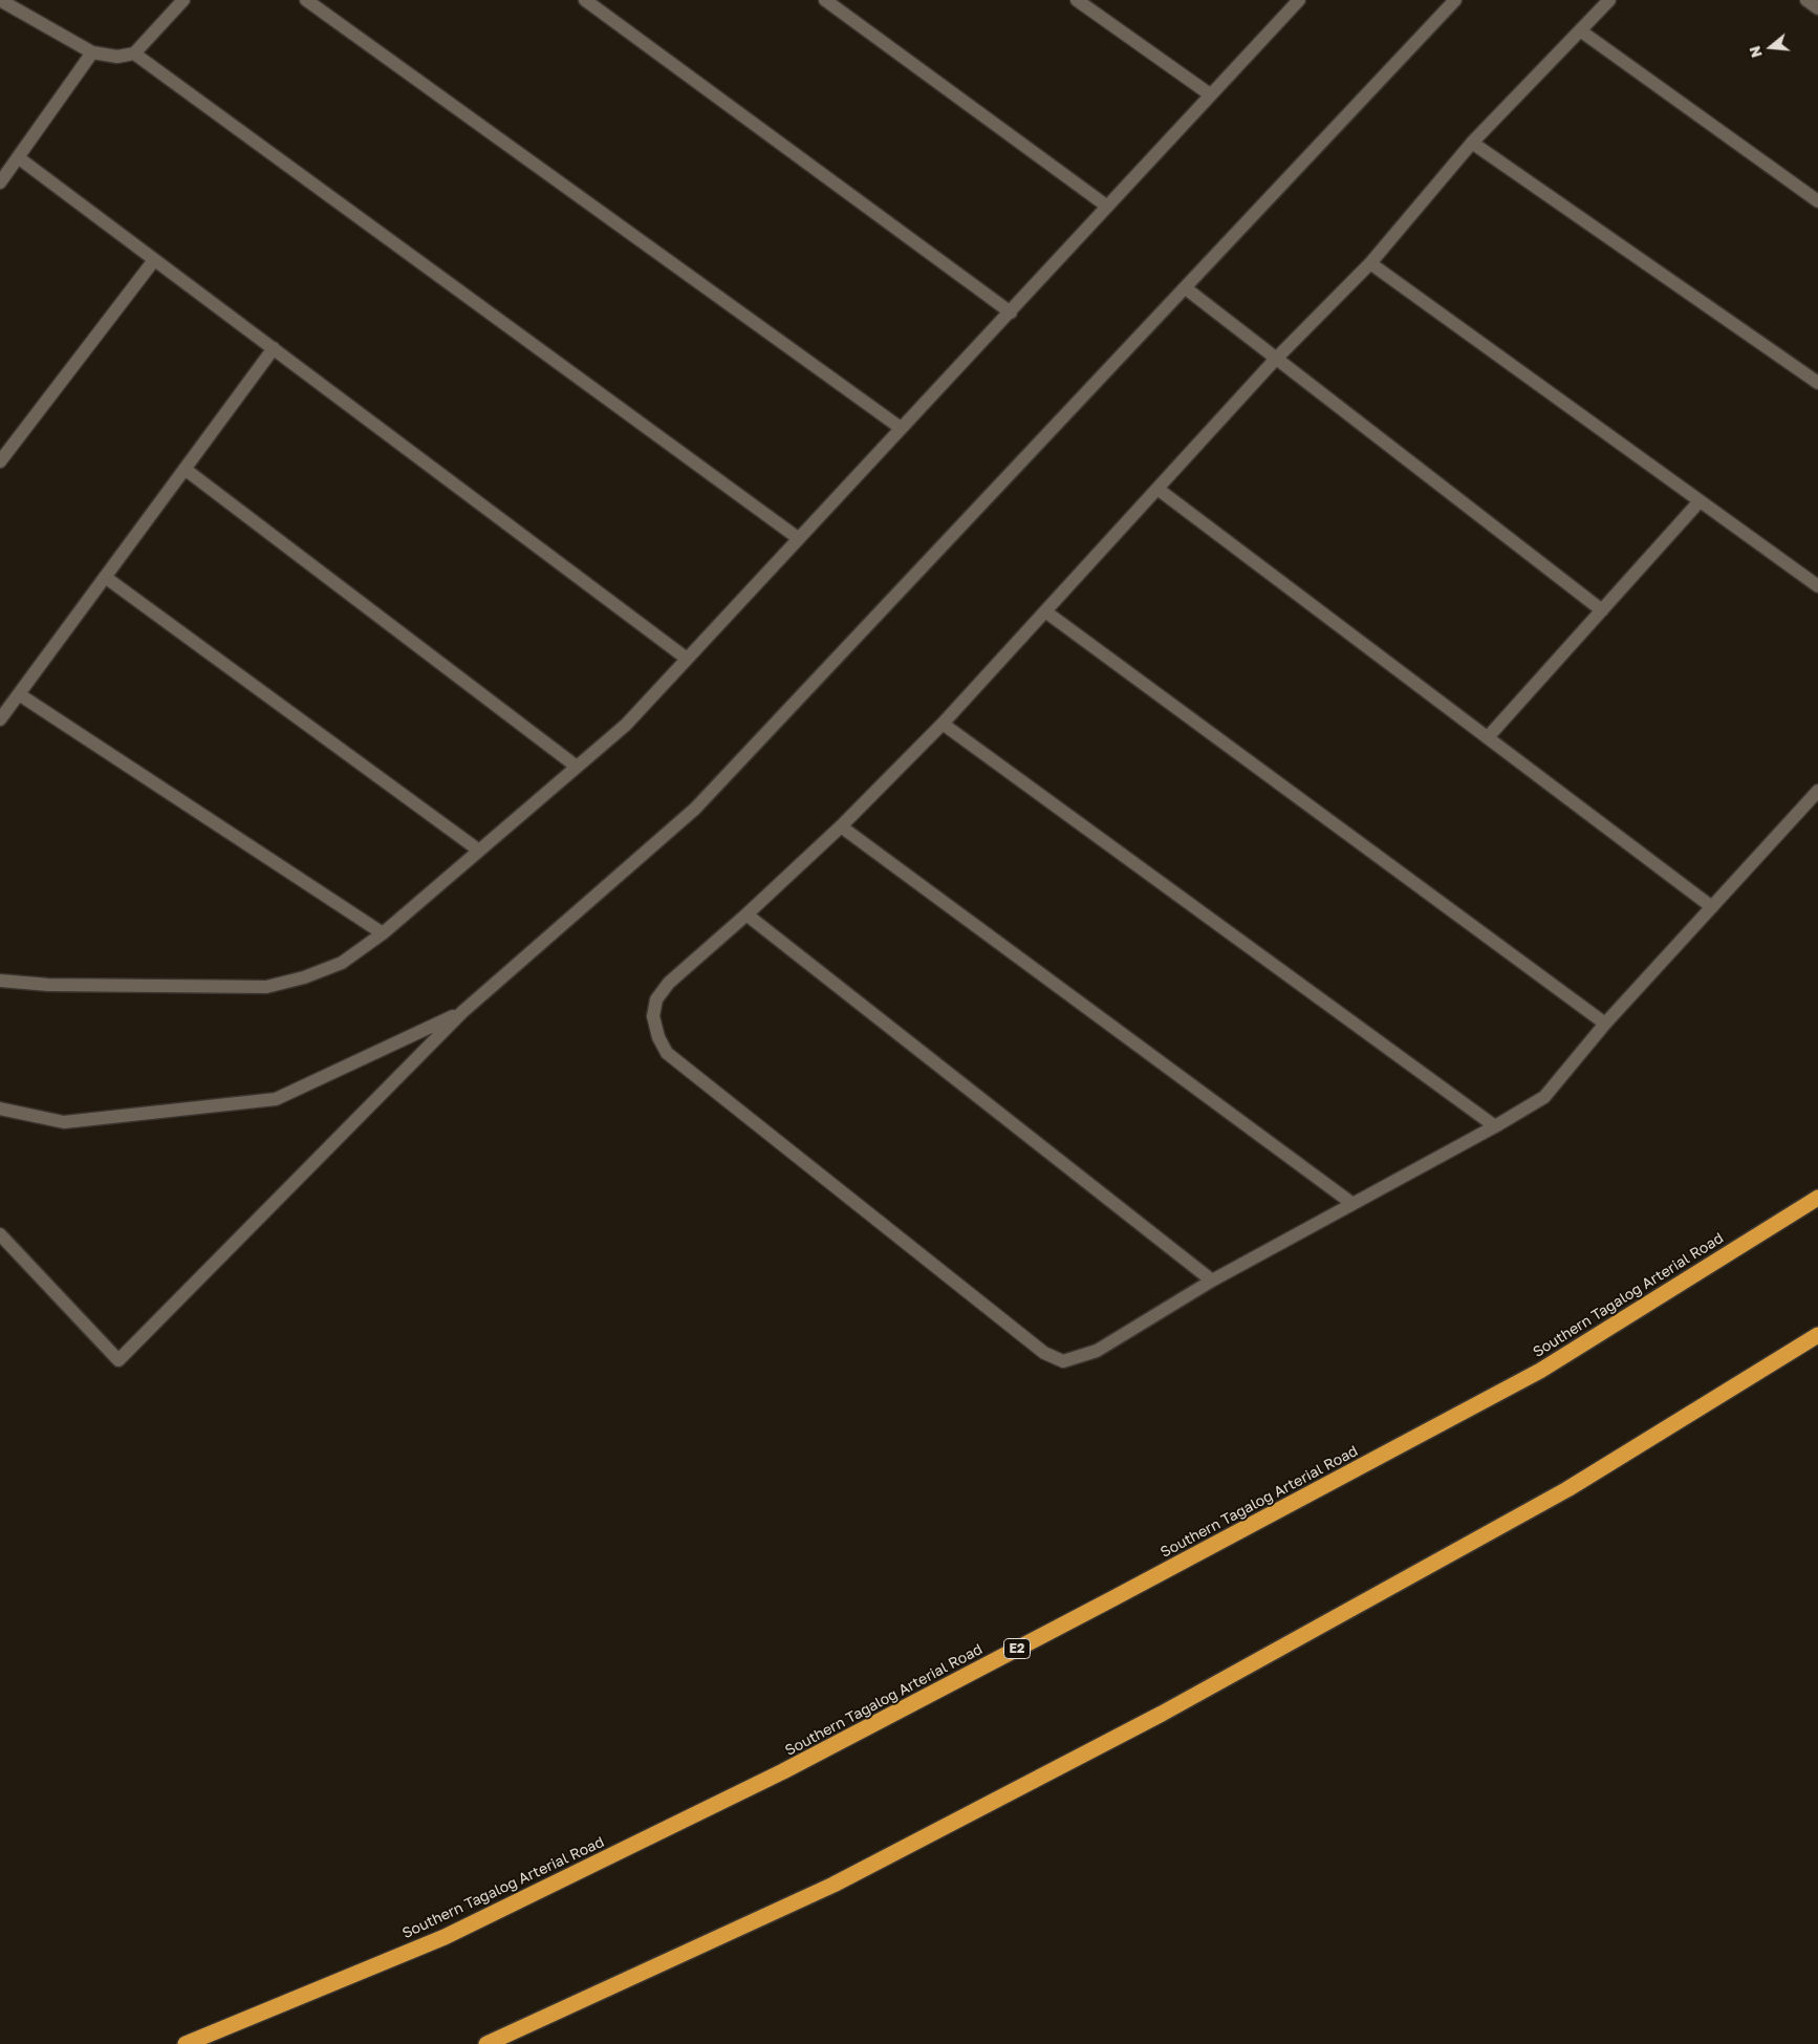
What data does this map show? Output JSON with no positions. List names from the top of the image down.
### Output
{
  "streets": {
    "highway": ["Southern Tagalog Arterial Road", "E2"]
  },
  "north": "left"
}
